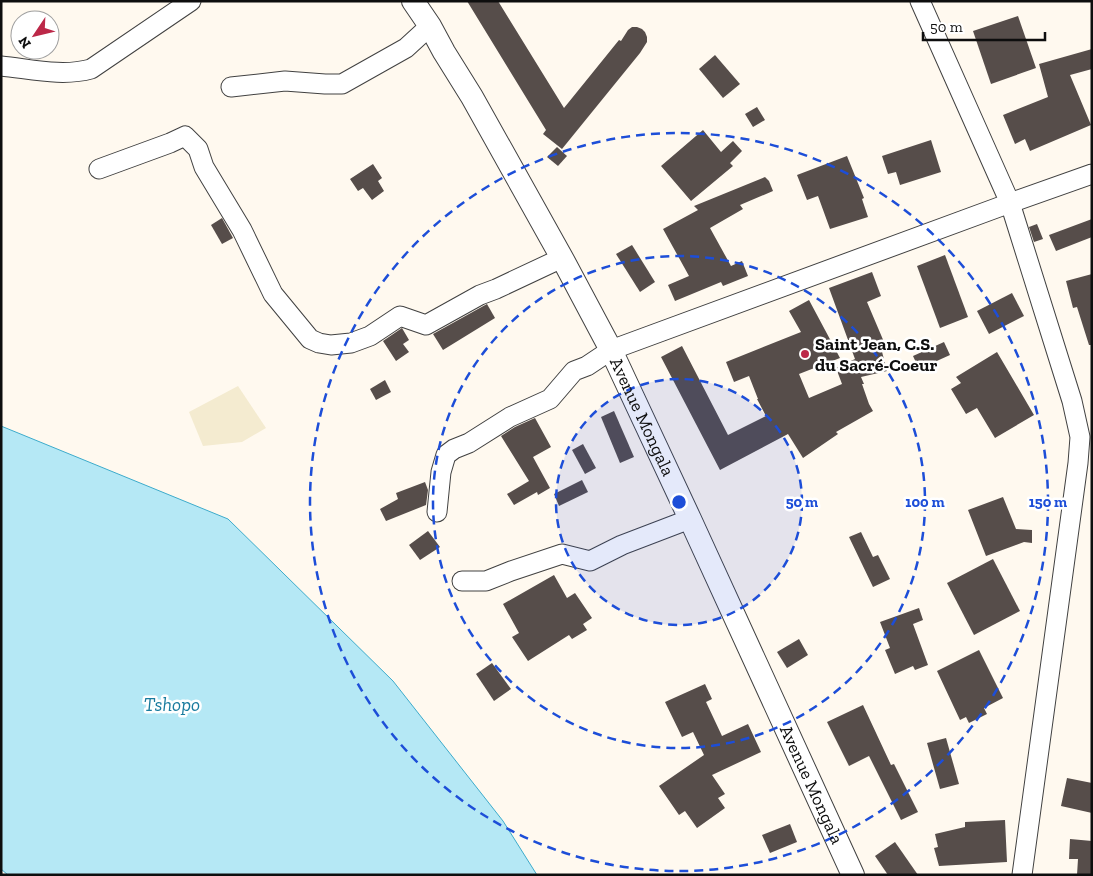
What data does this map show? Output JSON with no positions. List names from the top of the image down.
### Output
{
  "streets": {
    "street": ["Avenue Mongala"]
  },
  "water": ["Tshopo"],
  "places": ["Saint Jean, C.S. du Sacré-Coeur"],
  "scale_bar": "50 m",
  "north": "bottom left",
  "rings": ["50 m", "100 m", "150 m"]
}
